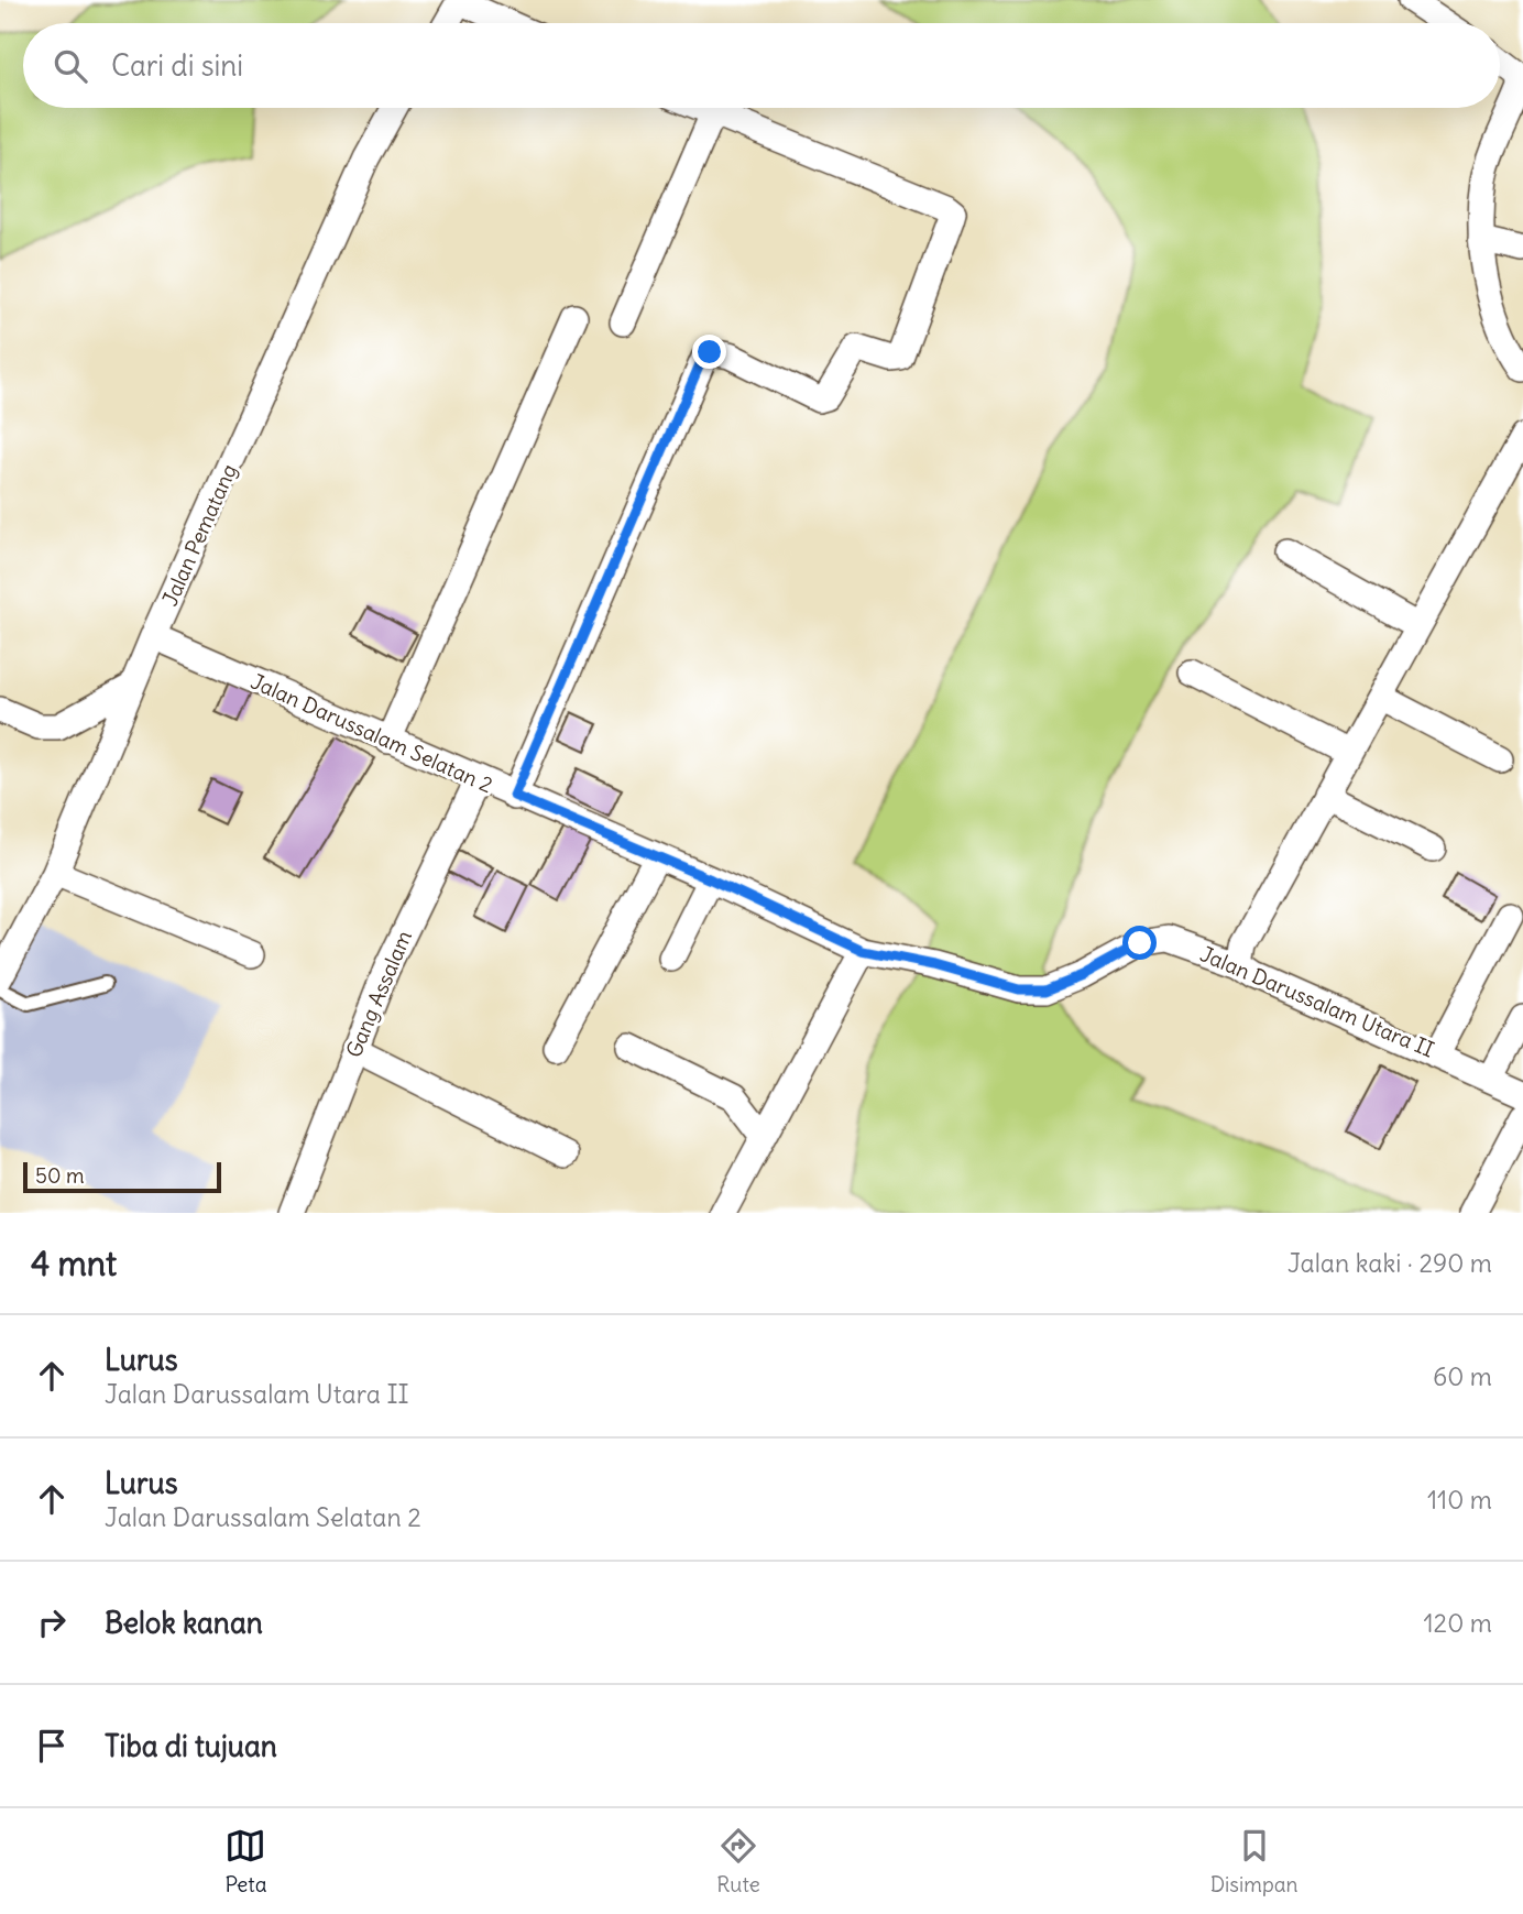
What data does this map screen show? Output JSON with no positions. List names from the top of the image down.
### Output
{
  "streets": {
    "street": [
      "Jalan Pematang",
      "Jalan Darussalam Selatan 2",
      "Gang Assalam",
      "Jalan Darussalam Utara II"
    ]
  },
  "crossings": [
    ["Jalan Pematang", "Jalan Darussalam Selatan 2"],
    ["Jalan Darussalam Selatan 2", "Gang Assalam"],
    ["Jalan Darussalam Selatan 2", "Jalan Darussalam Utara II"]
  ],
  "scale_bar": "50 m",
  "page": {
    "search": "Cari di sini",
    "scale": "50 m",
    "heading": ["4 mnt", "Jalan kaki · 290 m"],
    "list": [
      ["Lurus", "Jalan Darussalam Utara II", "60 m"],
      ["Lurus", "Jalan Darussalam Selatan 2", "110 m"],
      ["Belok kanan", "120 m"],
      "Tiba di tujuan"
    ],
    "nav": ["Peta", "Rute", "Disimpan"]
  }
}
